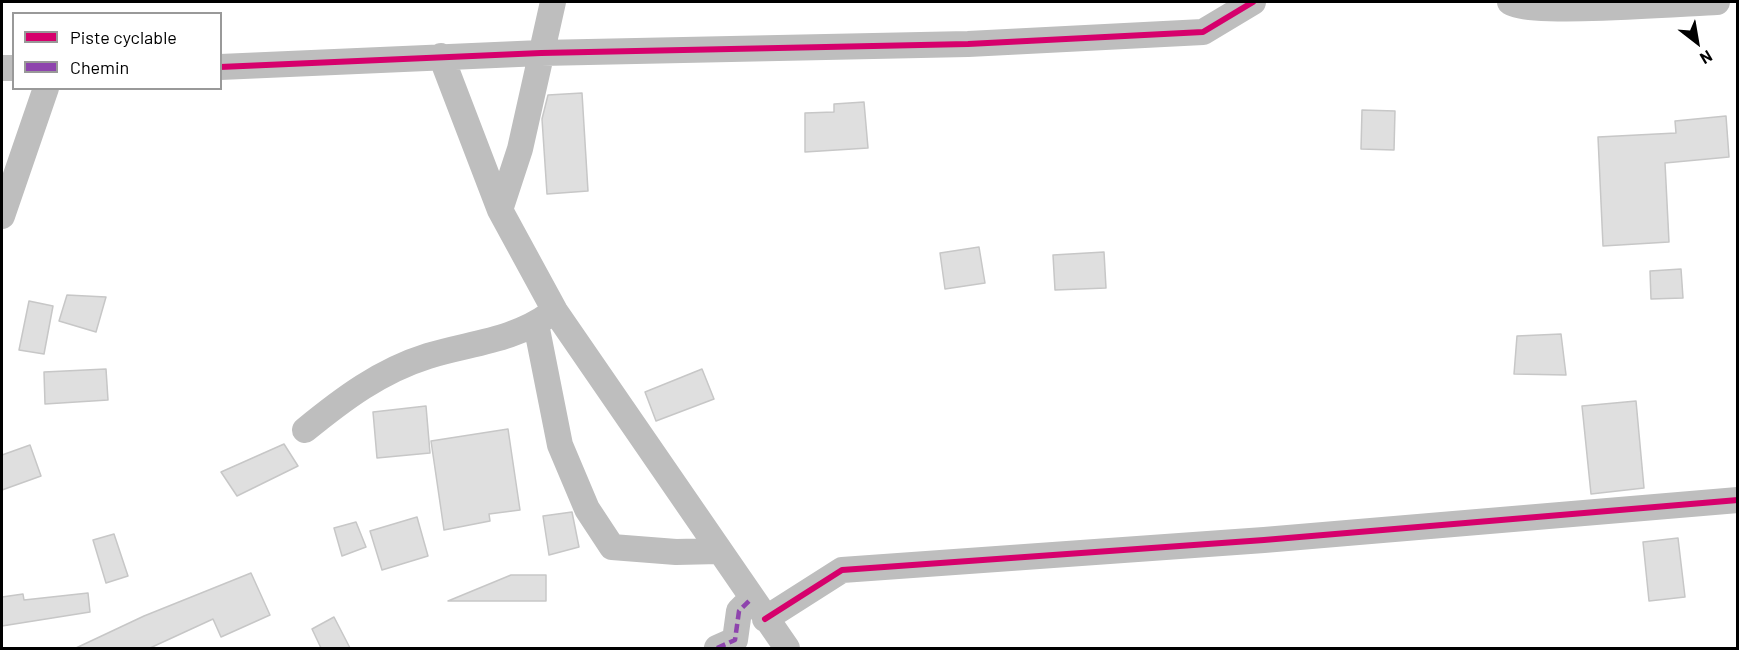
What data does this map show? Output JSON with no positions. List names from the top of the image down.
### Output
{
  "legend": ["Piste cyclable", "Chemin"],
  "north": "bottom right"
}
